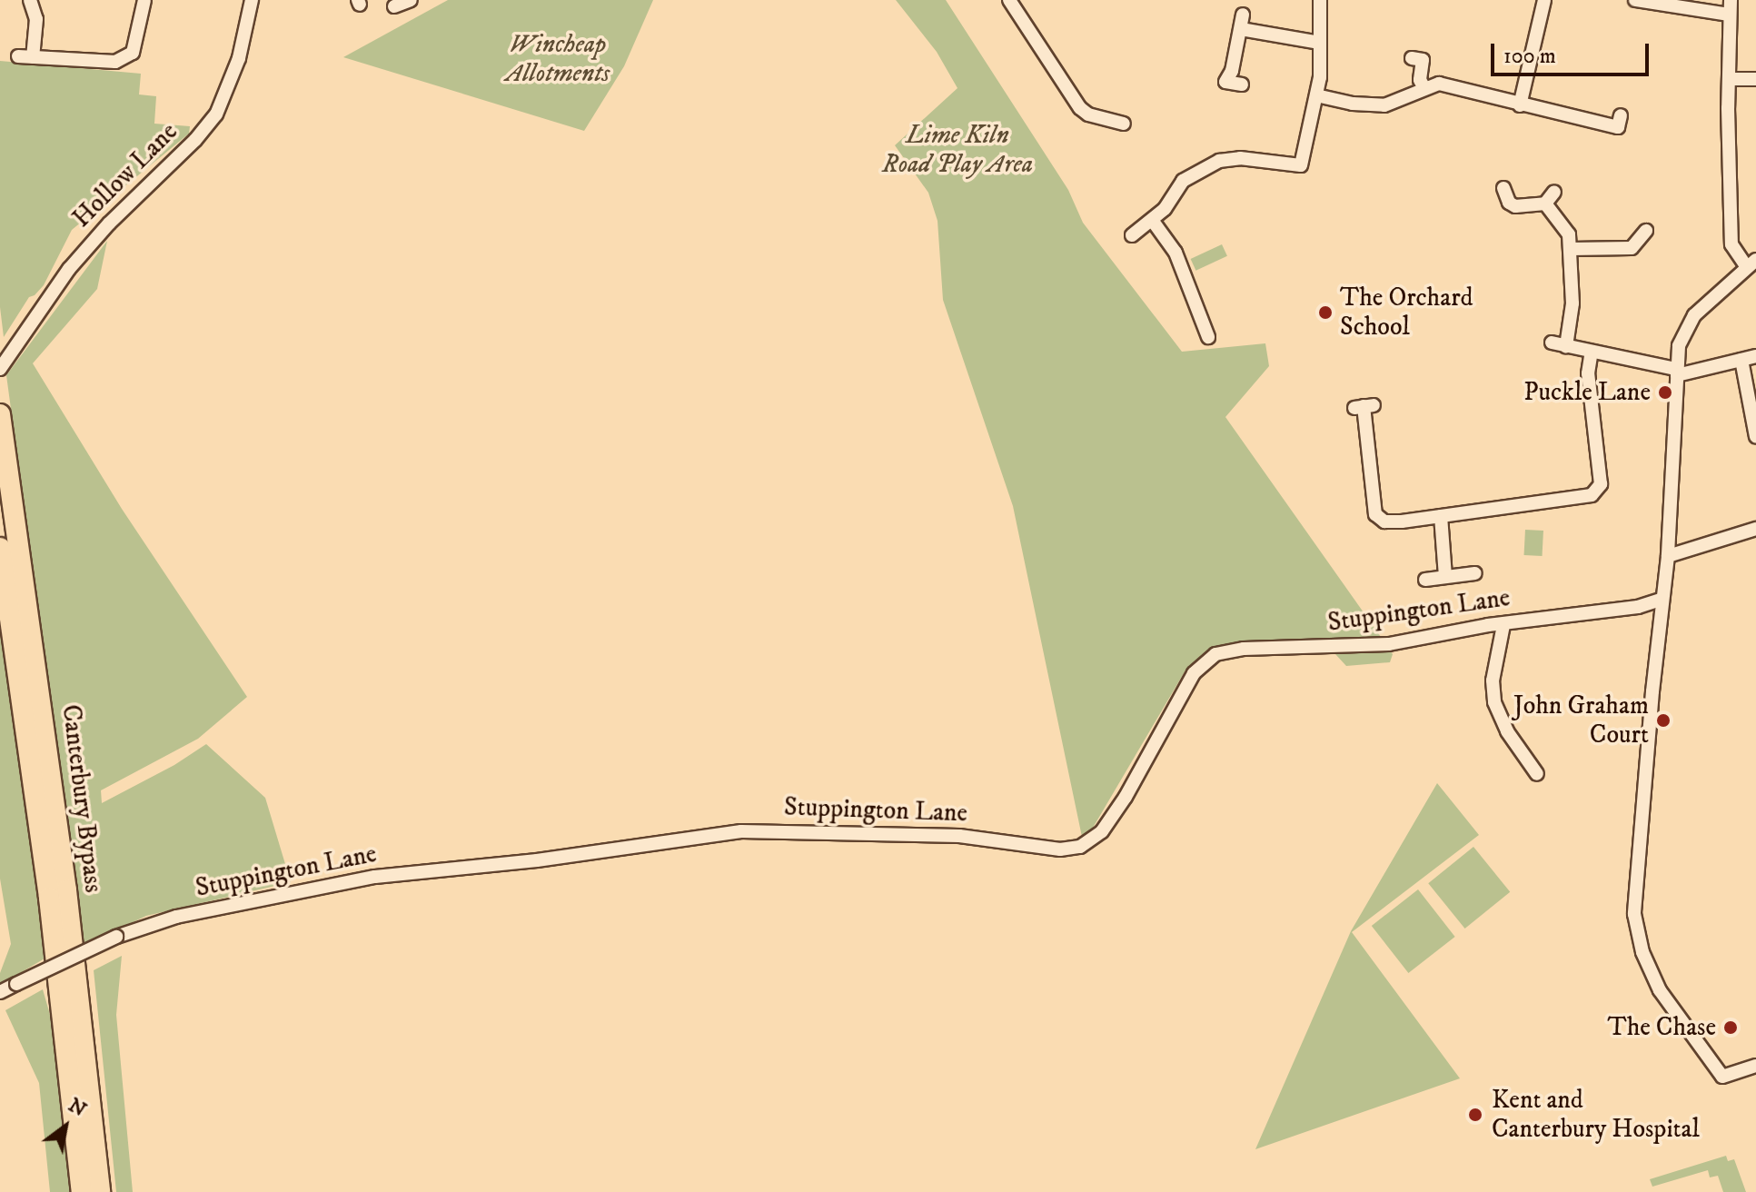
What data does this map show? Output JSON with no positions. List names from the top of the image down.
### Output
{
  "streets": {
    "highway": ["Canterbury Bypass"],
    "street": ["Hollow Lane", "Stuppington Lane"]
  },
  "parks": ["Wincheap Allotments", "Lime Kiln Road Play Area"],
  "places": [
    "The Orchard School",
    "Puckle Lane",
    "John Graham Court",
    "The Chase",
    "Kent and Canterbury Hospital"
  ],
  "scale_bar": "100 m",
  "north": "top right"
}
